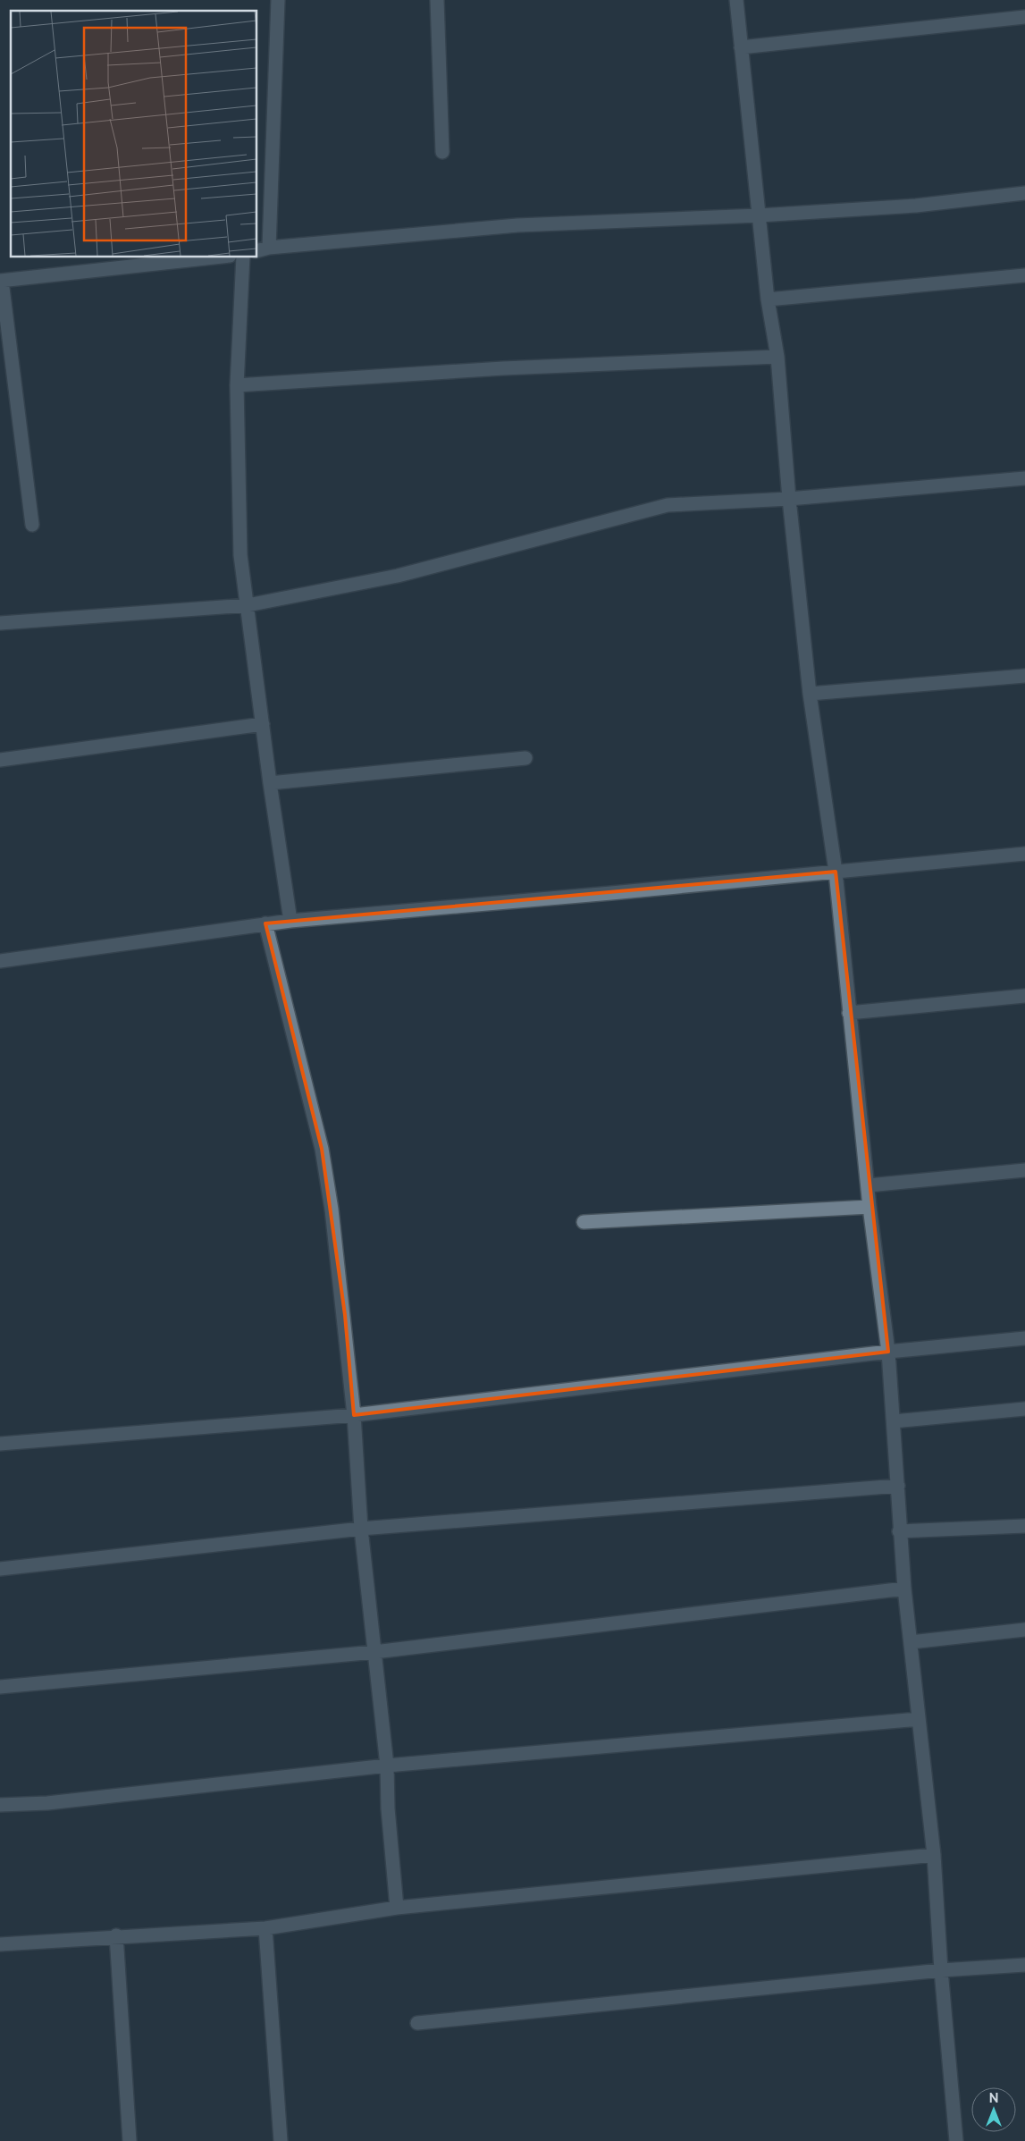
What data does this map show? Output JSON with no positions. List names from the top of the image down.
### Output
{
  "north": "top"
}
